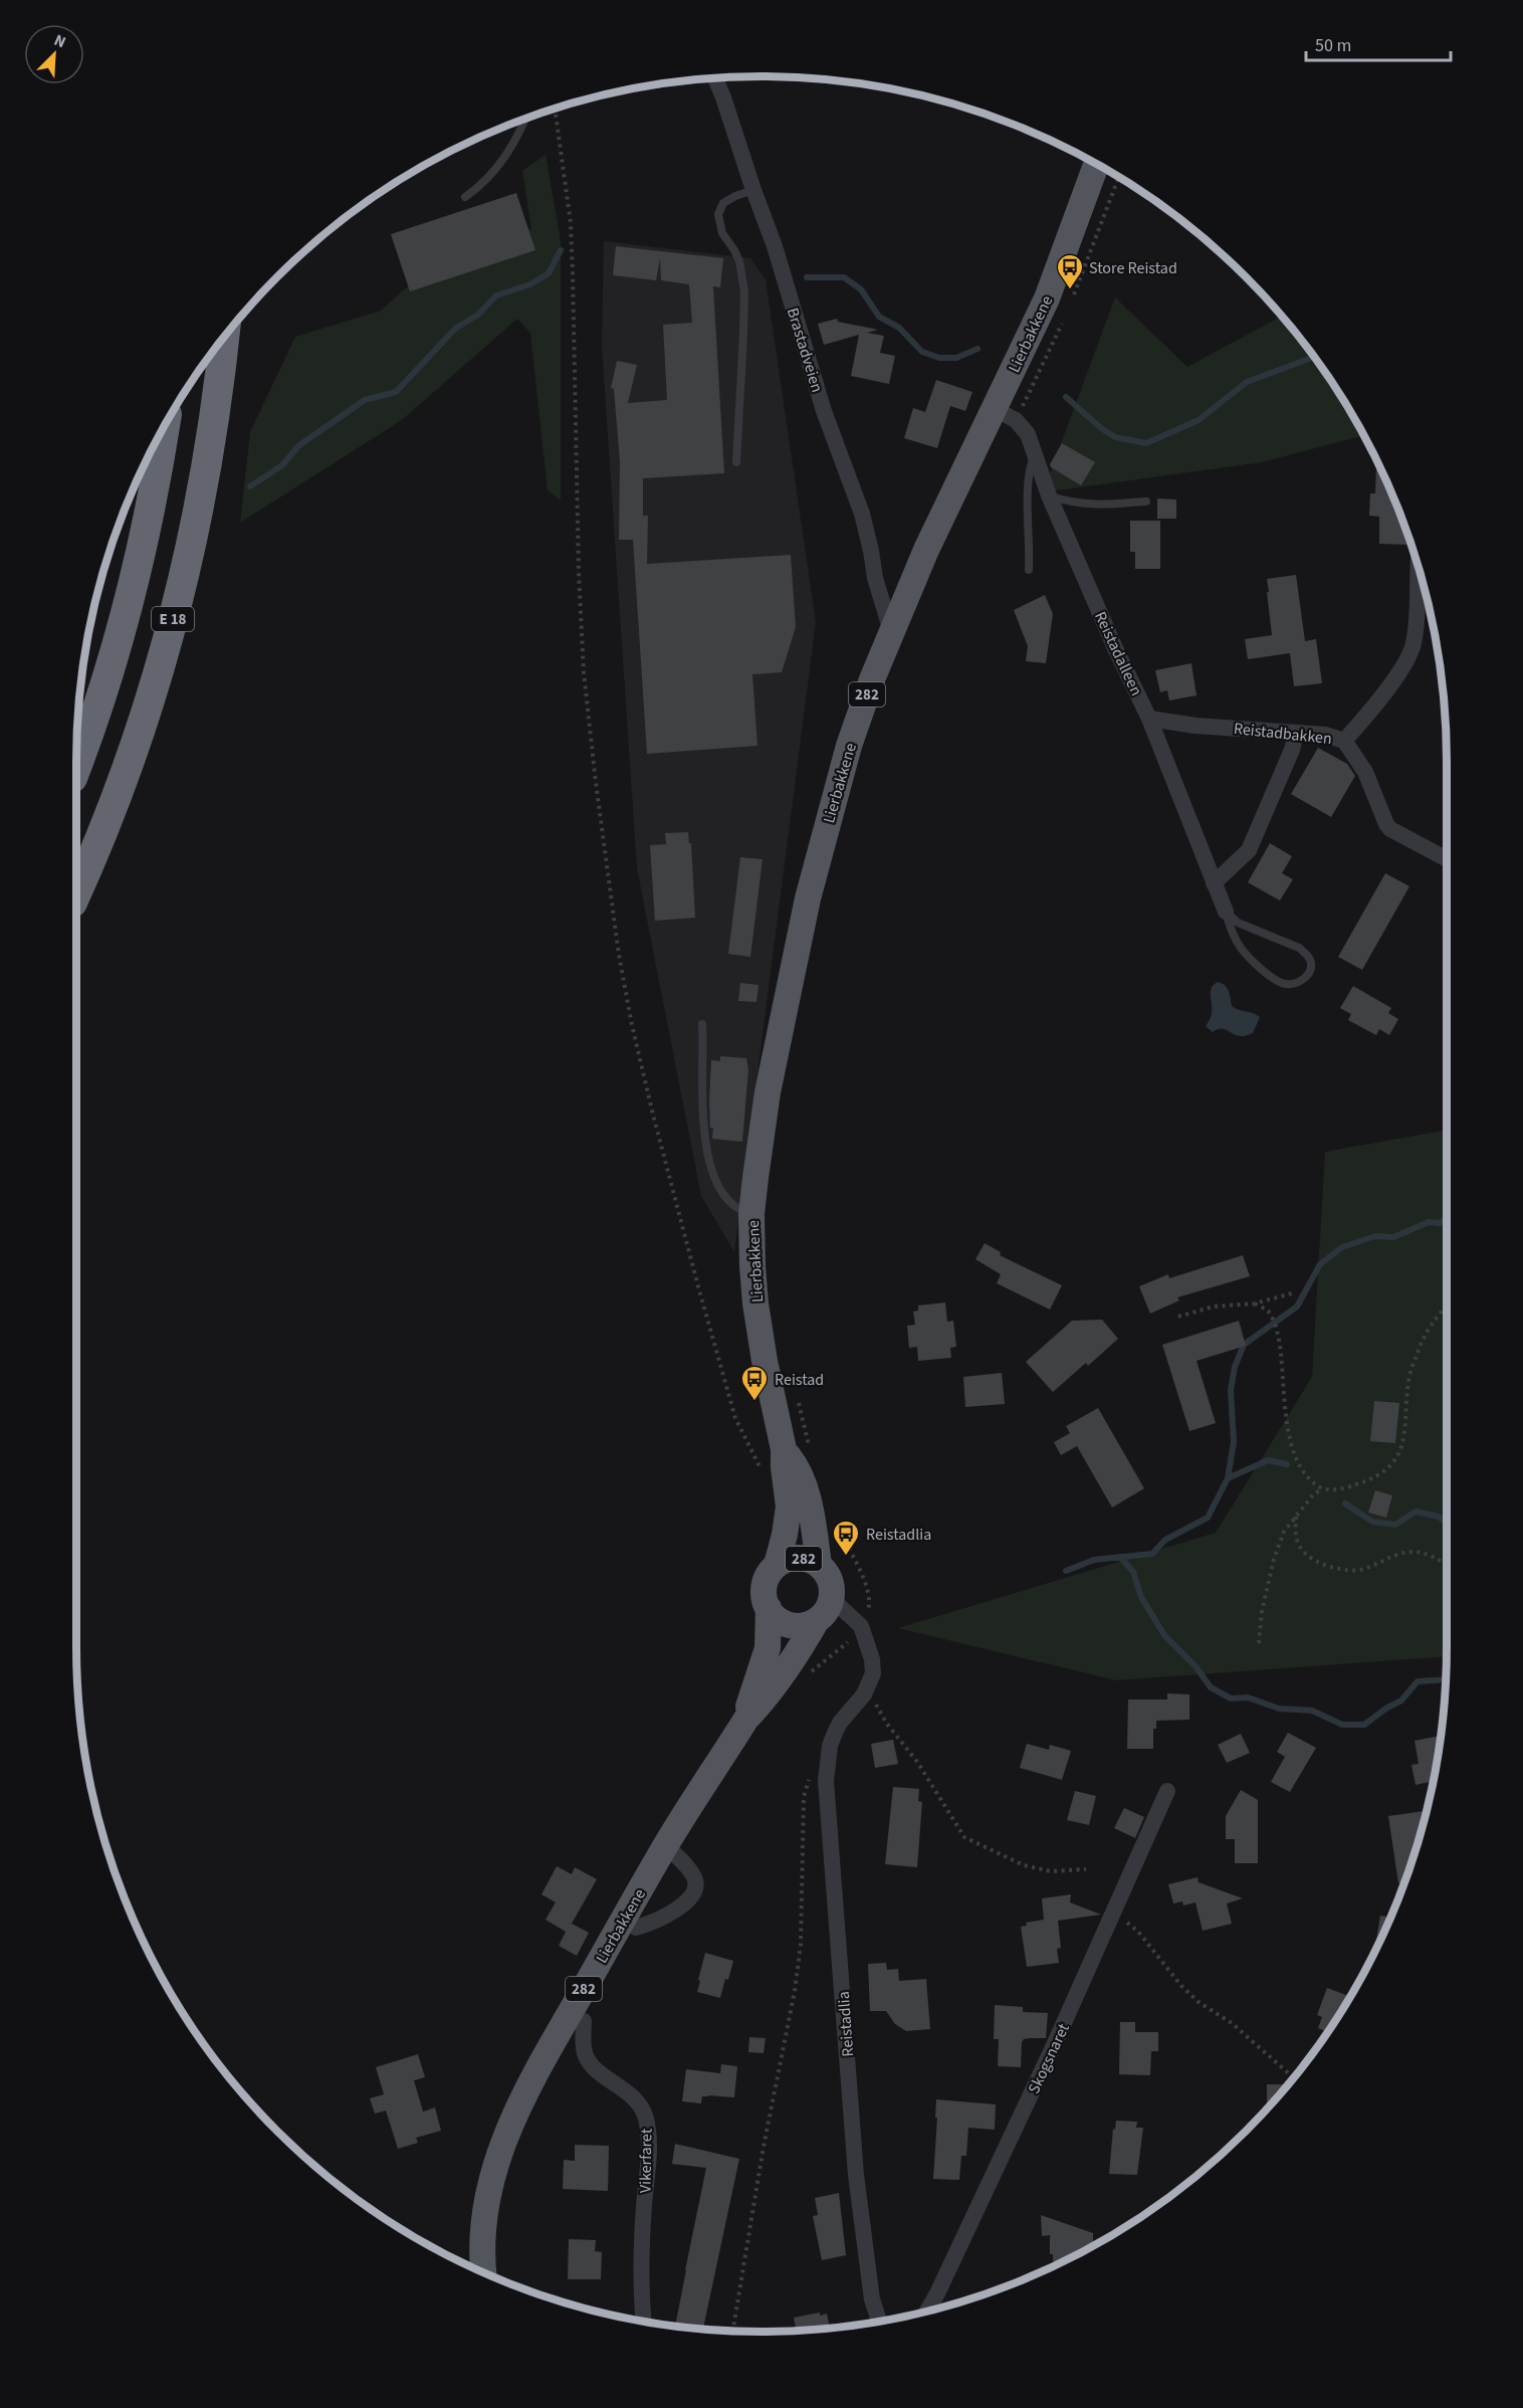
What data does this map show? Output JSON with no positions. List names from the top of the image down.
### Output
{
  "streets": {
    "highway": ["E 18"],
    "main road": ["Lierbakkene", "282"],
    "street": [
      "Brastadveien",
      "Reistadalleen",
      "Reistadbakken",
      "Reistadlia",
      "Skogsnaret",
      "Vikerfaret"
    ]
  },
  "crossings": [
    ["Lierbakkene", "Brastadveien"],
    ["Lierbakkene", "Reistadalleen"],
    ["Lierbakkene", "282"],
    ["Lierbakkene", "Reistadlia"],
    ["Reistadalleen", "Reistadbakken"],
    ["282", "Reistadlia"]
  ],
  "places": {
    "bus stop": ["Store Reistad", "Reistad", "Reistadlia"]
  },
  "scale_bar": "50 m",
  "north": "top right"
}
